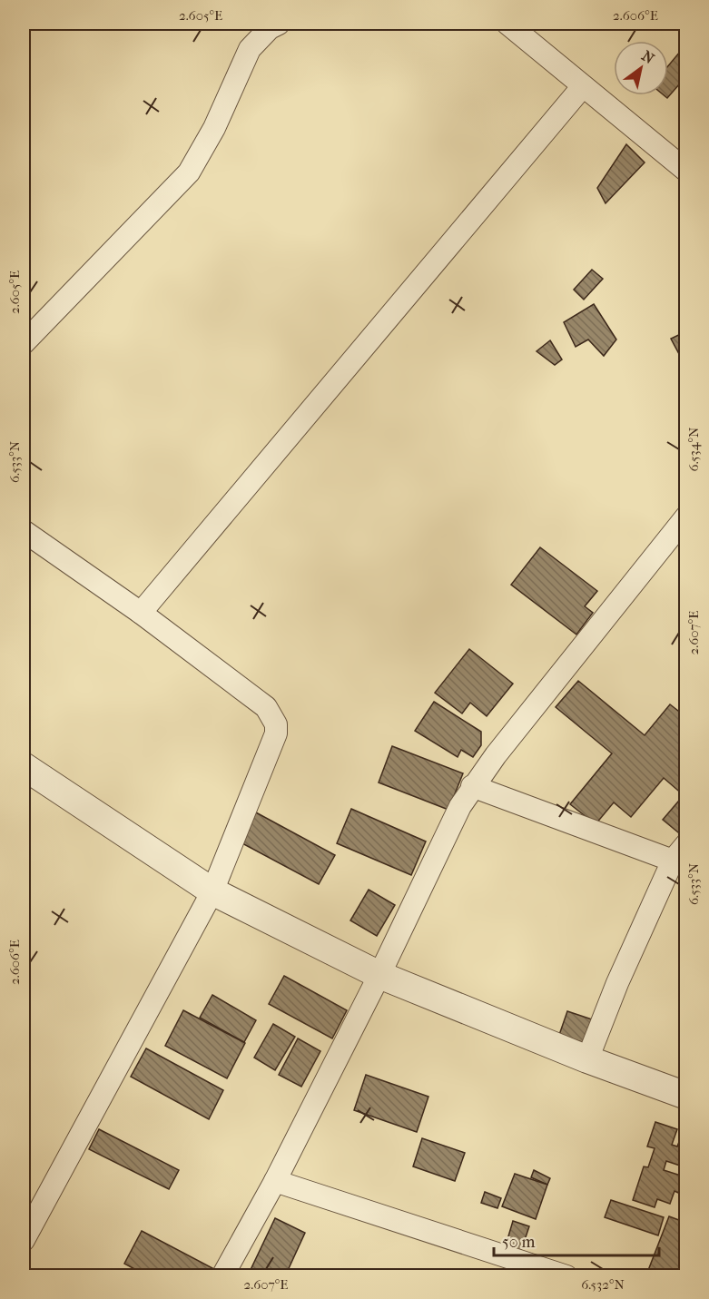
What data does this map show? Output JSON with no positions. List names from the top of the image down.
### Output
{
  "scale_bar": "50 m",
  "north": "top right",
  "coordinates": [
    "2.605°E",
    "2.606°E",
    "6.534°N",
    "6.533°N",
    "2.607°E",
    "6.532°N"
  ]
}
